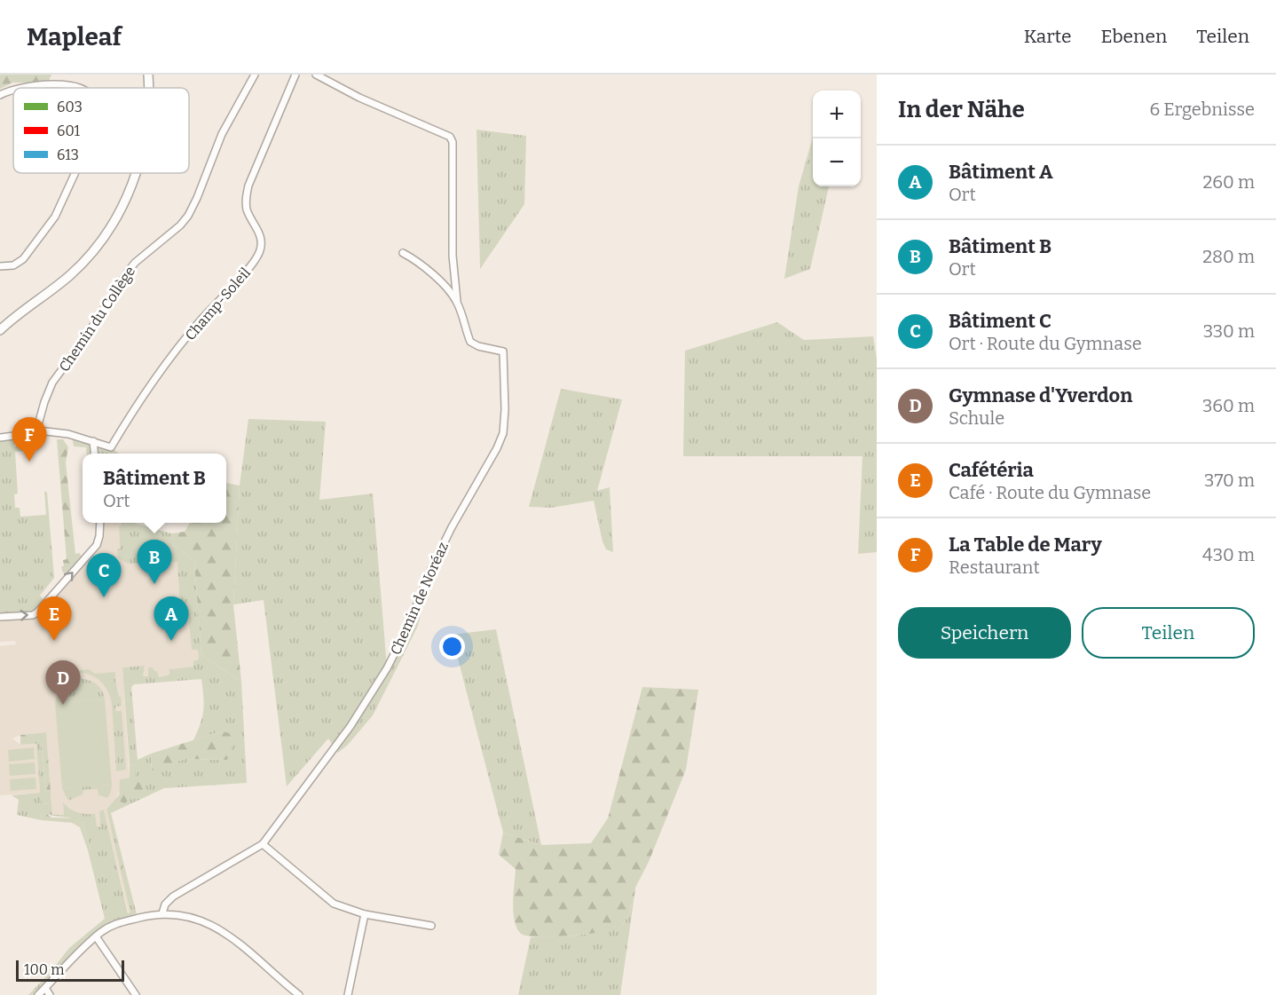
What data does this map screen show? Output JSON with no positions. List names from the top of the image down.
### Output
{
  "streets": {
    "street": ["Champ-Soleil", "Chemin du Collège", "Chemin de Noréaz"]
  },
  "crossings": [
    ["Champ-Soleil", "Chemin du Collège"]
  ],
  "legend": ["603", "601", "613"],
  "scale_bar": "100 m",
  "page": {
    "header": "Mapleaf",
    "nav": ["Karte", "Ebenen", "Teilen"],
    "heading": ["In der Nähe", "6 Ergebnisse"],
    "map_buttons": ["+", "−"],
    "list": [
      {
        "mark": "A",
        "name": "Bâtiment A",
        "note": "Ort",
        "value": "260 m"
      },
      {
        "mark": "B",
        "name": "Bâtiment B",
        "note": "Ort",
        "value": "280 m"
      },
      {
        "mark": "C",
        "name": "Bâtiment C",
        "note": "Ort · Route du Gymnase",
        "value": "330 m"
      },
      {
        "mark": "D",
        "name": "Gymnase d'Yverdon",
        "note": "Schule",
        "value": "360 m"
      },
      {
        "mark": "E",
        "name": "Cafétéria",
        "note": "Café · Route du Gymnase",
        "value": "370 m"
      },
      {
        "mark": "F",
        "name": "La Table de Mary",
        "note": "Restaurant",
        "value": "430 m"
      }
    ],
    "pins": [
      "F",
      "B",
      "C",
      "A",
      "E",
      "D"
    ],
    "popup": ["Bâtiment B", "Ort"],
    "buttons": ["Speichern", "Teilen"],
    "scale": "100 m"
  }
}
